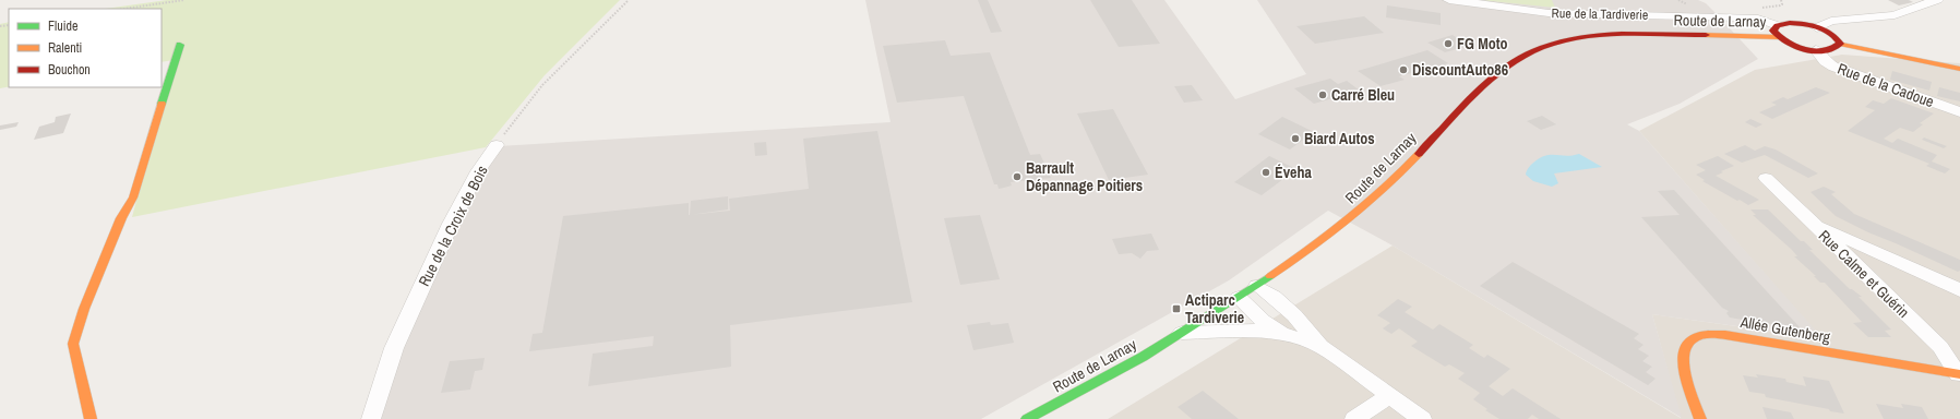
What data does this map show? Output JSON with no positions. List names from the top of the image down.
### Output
{
  "streets": {
    "street": [
      "Rue de la Tardiverie",
      "Route de Larnay",
      "Rue de la Cadoue",
      "Rue de la Croix de Bois",
      "Rue Calme et Guérin",
      "Allée Gutenberg"
    ]
  },
  "crossings": [
    ["Rue de la Tardiverie", "Route de Larnay"],
    ["Rue Calme et Guérin", "Allée Gutenberg"]
  ],
  "places": {
    "other": [
      "FG Moto",
      "DiscountAuto86",
      "Carré Bleu",
      "Biard Autos",
      "Éveha",
      "Barrault Dépannage Poitiers"
    ],
    "transit": ["Actiparc Tardiverie"]
  },
  "legend": ["Fluide", "Ralenti", "Bouchon"]
}
